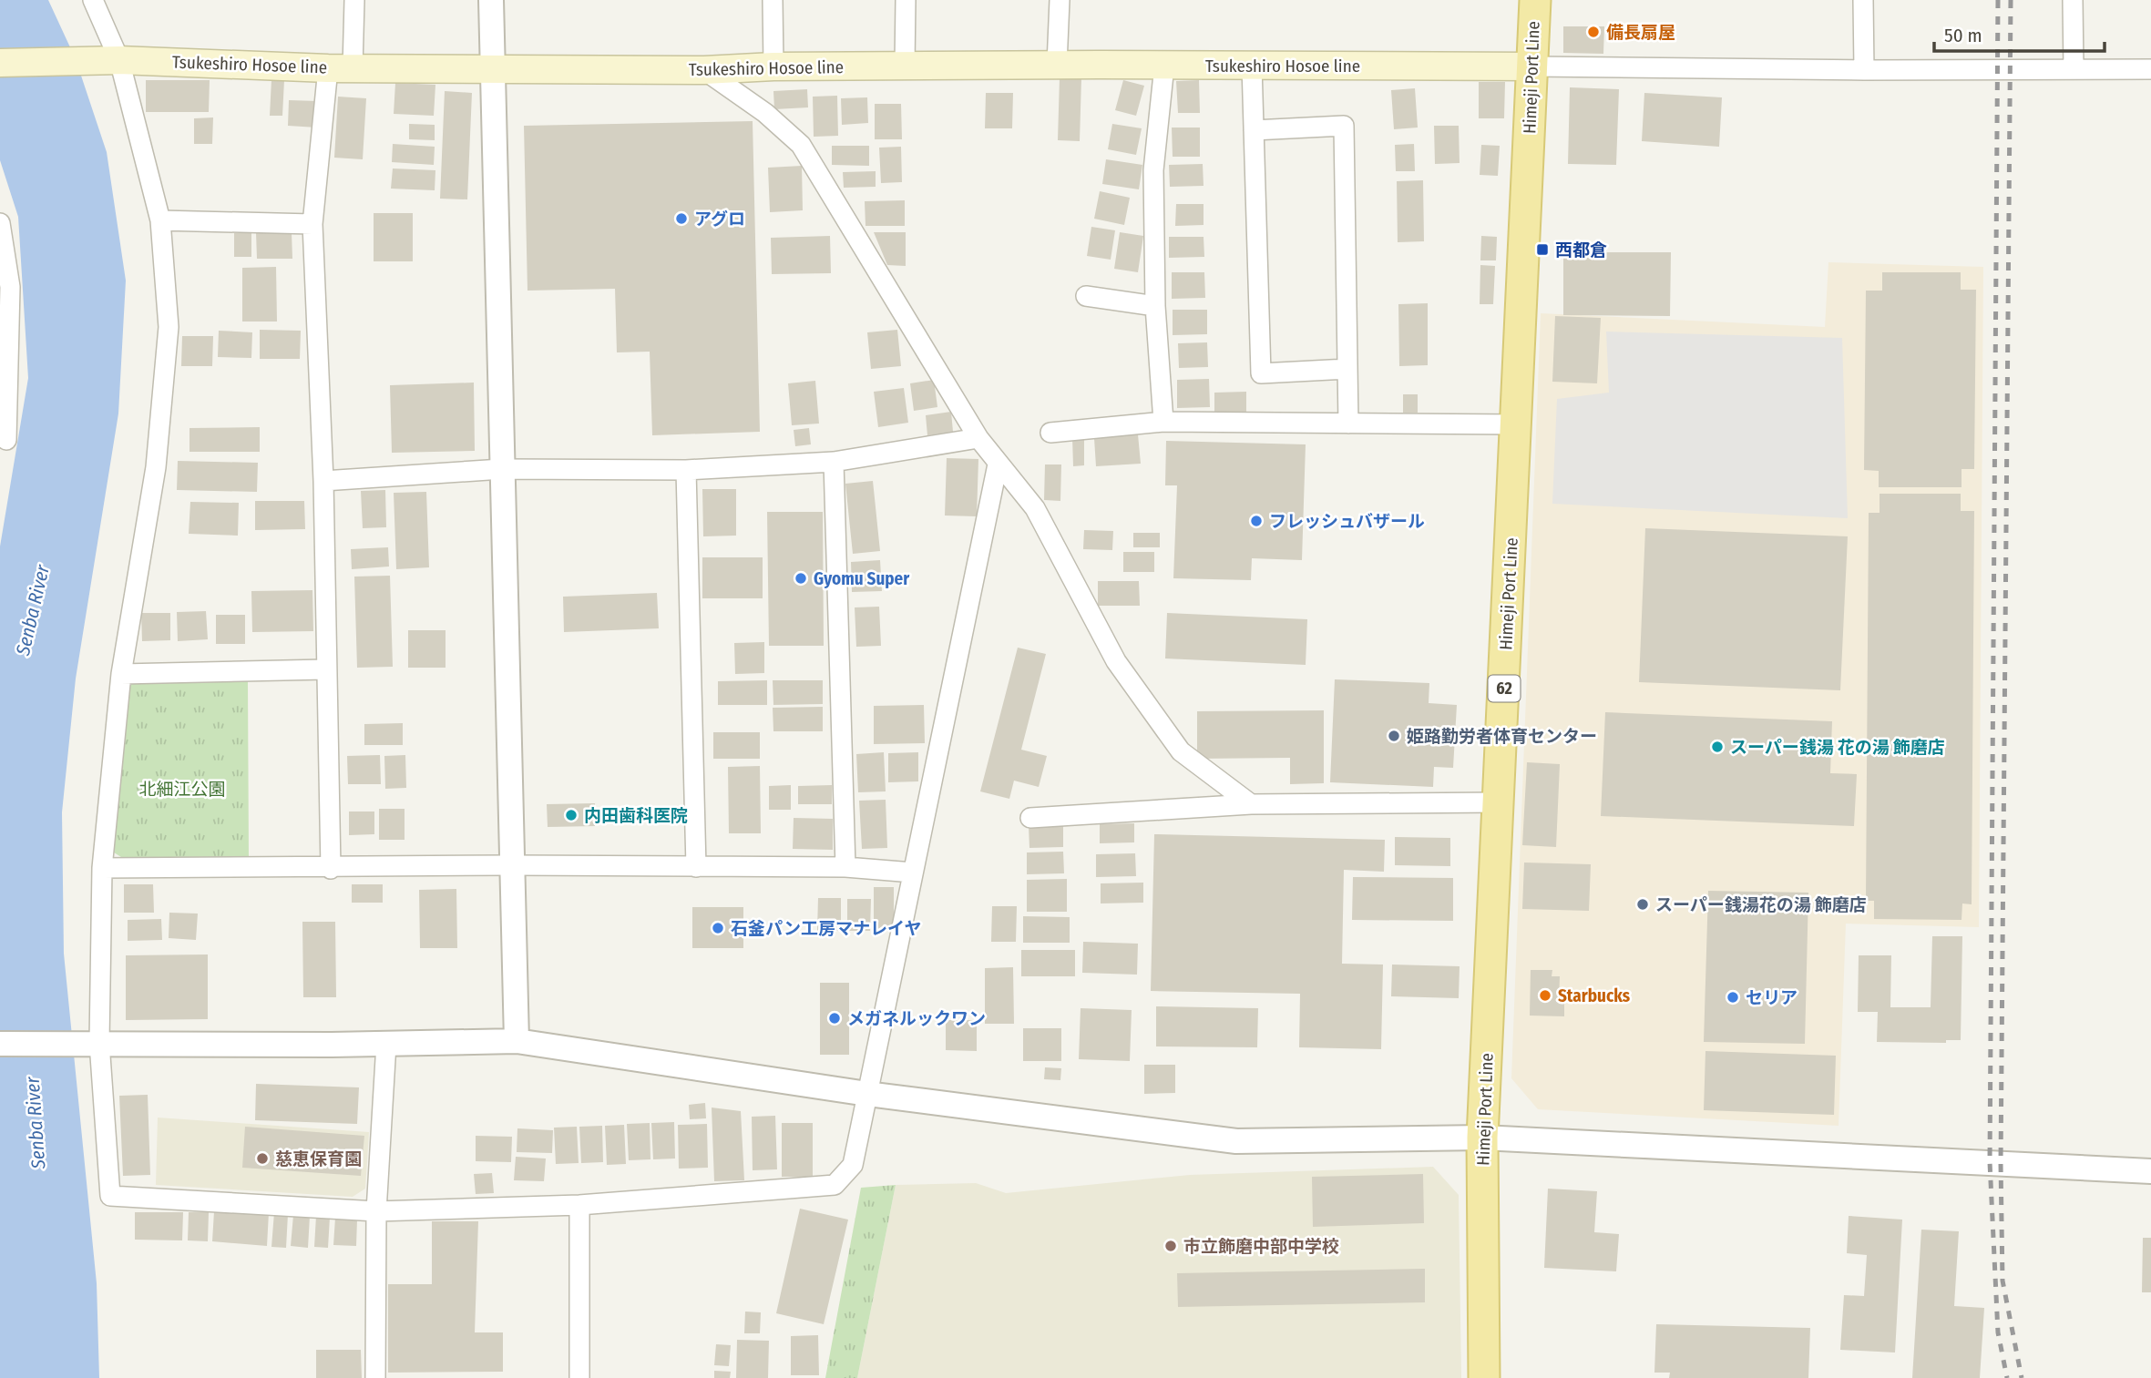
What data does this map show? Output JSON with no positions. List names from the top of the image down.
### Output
{
  "streets": {
    "main road": ["Tsukeshiro Hosoe line", "Himeji Port Line", "62"]
  },
  "crossings": [
    ["Tsukeshiro Hosoe line", "Himeji Port Line"]
  ],
  "water": ["Senba River"],
  "parks": ["北細江公園"],
  "places": {
    "other": [
      "備長扇屋",
      "アグロ",
      "フレッシュバザール",
      "Gyomu Super",
      "姫路勤労者体育センター",
      "スーパー銭湯 花の湯 飾磨店",
      "内田歯科医院",
      "スーパー銭湯花の湯 飾磨店",
      "石釜パン工房マナレイヤ",
      "Starbucks",
      "セリア",
      "メガネルックワン",
      "慈恵保育園",
      "市立飾磨中部中学校"
    ],
    "transit": ["西都倉"]
  },
  "scale_bar": "50 m"
}
